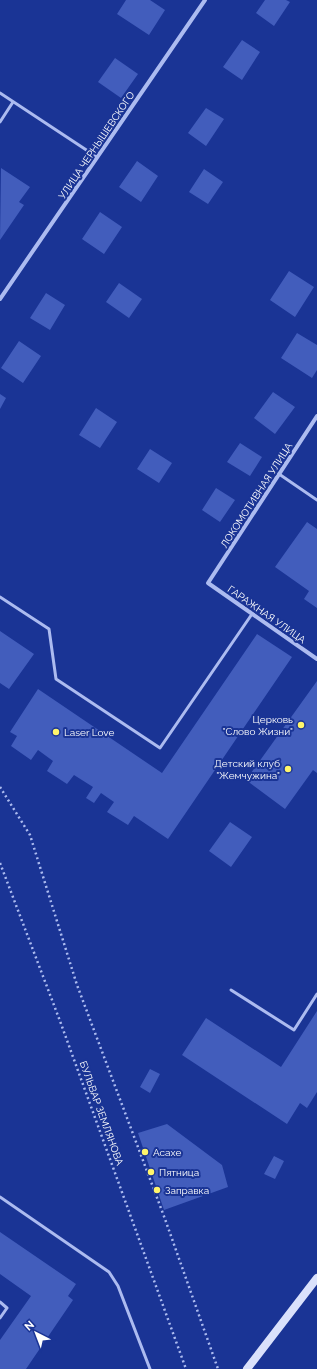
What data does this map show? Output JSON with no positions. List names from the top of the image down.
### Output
{
  "streets": {
    "street": ["УЛИЦА ЧЕРНЫШЕВСКОГО", "ЛОКОМОТИВНАЯ УЛИЦА", "ГАРАЖНАЯ УЛИЦА"],
    "path": ["БУЛЬВАР ЗЕМЛЯНОВА"]
  },
  "crossings": [
    ["ЛОКОМОТИВНАЯ УЛИЦА", "ГАРАЖНАЯ УЛИЦА"]
  ],
  "places": [
    "Церковь \"Слово Жизни\"",
    "Laser Love",
    "Детский клуб \"Жемчужина\"",
    "Асахе",
    "Пятница",
    "Заправка"
  ],
  "north": "top left"
}
